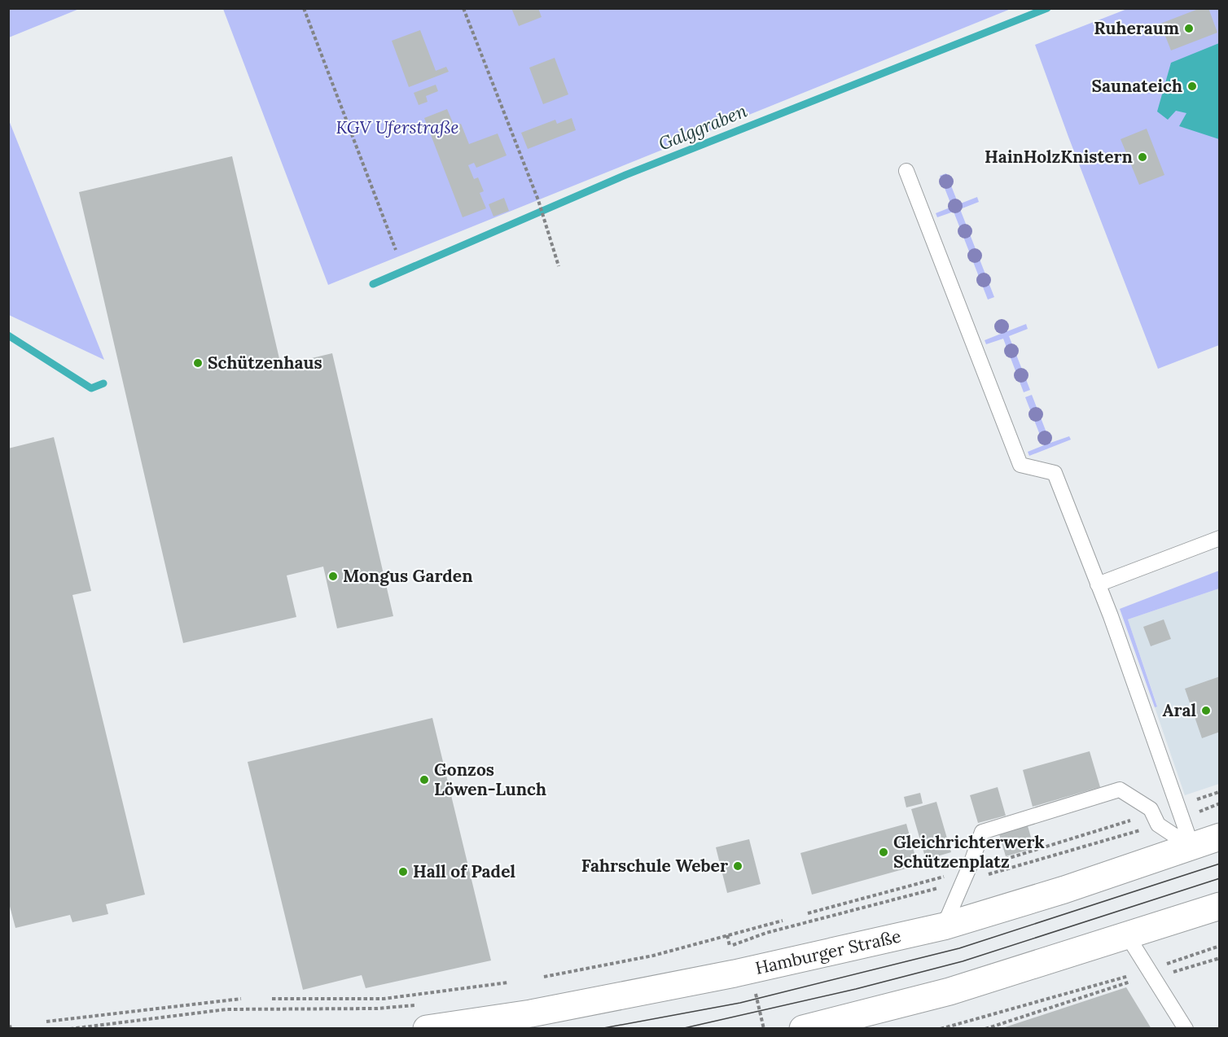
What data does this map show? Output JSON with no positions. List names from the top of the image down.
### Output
{
  "streets": {
    "main road": ["Hamburger Straße"]
  },
  "water": ["Galggraben"],
  "parks": ["KGV Uferstraße"],
  "places": [
    "Ruheraum",
    "Saunateich",
    "HainHolzKnistern",
    "Schützenhaus",
    "Mongus Garden",
    "Aral",
    "Gonzos Löwen-Lunch",
    "Gleichrichterwerk Schützenplatz",
    "Fahrschule Weber",
    "Hall of Padel"
  ]
}
